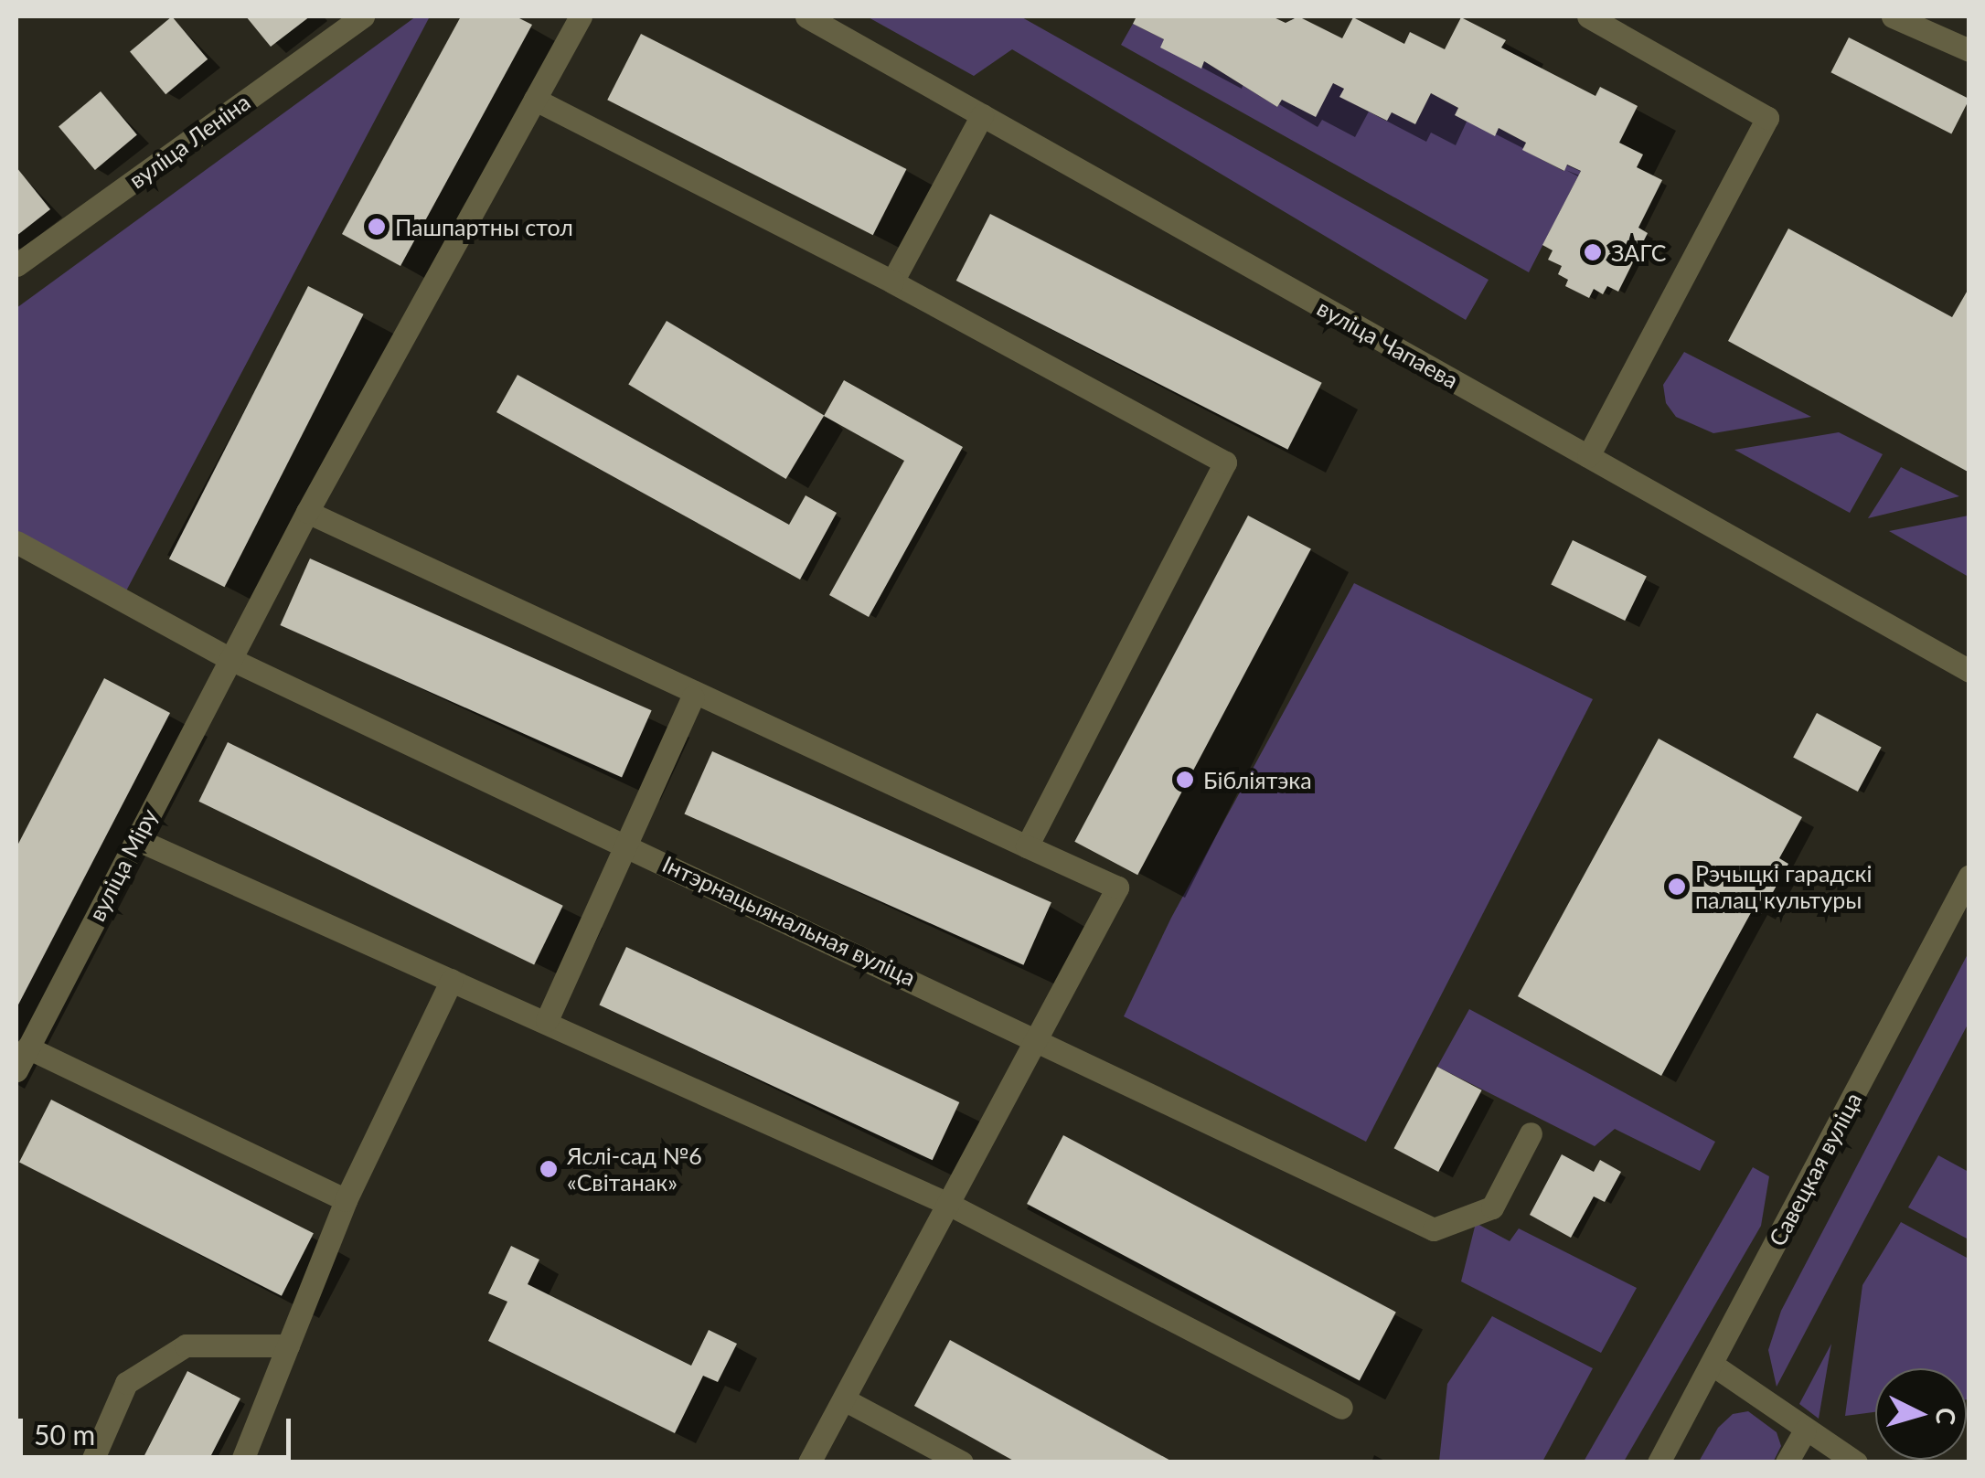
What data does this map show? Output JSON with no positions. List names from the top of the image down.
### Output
{
  "streets": {
    "street": [
      "вуліца Леніна",
      "вуліца Чапаева",
      "вуліца Міру",
      "Інтэрнацыянальная вуліца",
      "Савецкая вуліца"
    ]
  },
  "crossings": [
    ["вуліца Міру", "Інтэрнацыянальная вуліца"]
  ],
  "places": [
    "Пашпартны стол",
    "ЗАГС",
    "Бібліятэка",
    "Рэчыцкі гарадскі палац культуры",
    "Яслі-сад №6 «Світанак»"
  ],
  "scale_bar": "50 m",
  "north": "right"
}
